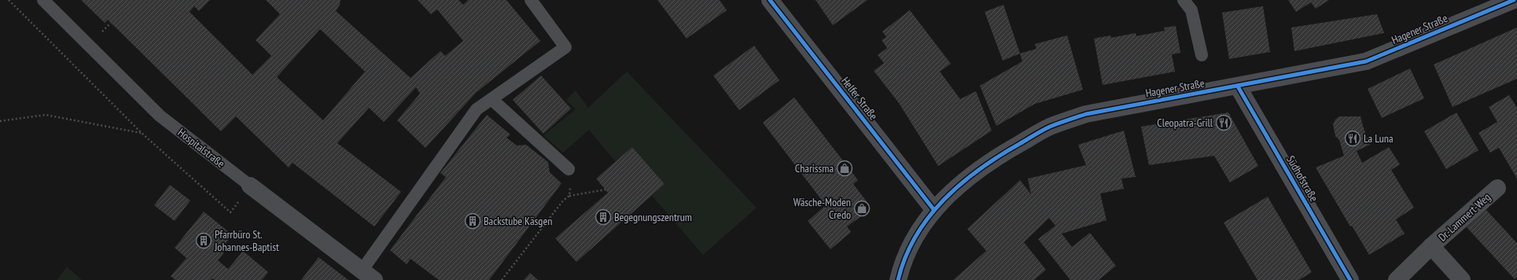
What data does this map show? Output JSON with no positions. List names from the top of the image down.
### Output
{
  "streets": {
    "street": [
      "Hagener Straße",
      "Helfer Straße",
      "Hospitalstraße",
      "Südhofstraße",
      "Dr.-Lammert-Weg"
    ]
  },
  "crossings": [
    ["Hagener Straße", "Helfer Straße"],
    ["Hagener Straße", "Südhofstraße"]
  ],
  "places": {
    "restaurant": ["Cleopatra-Grill", "La Luna"],
    "shop": ["Charissma", "Wäsche-Moden Credo"],
    "building": ["Begegnungszentrum", "Backstube Käsgen", "Pfarrbüro St. Johannes-Baptist"]
  }
}
